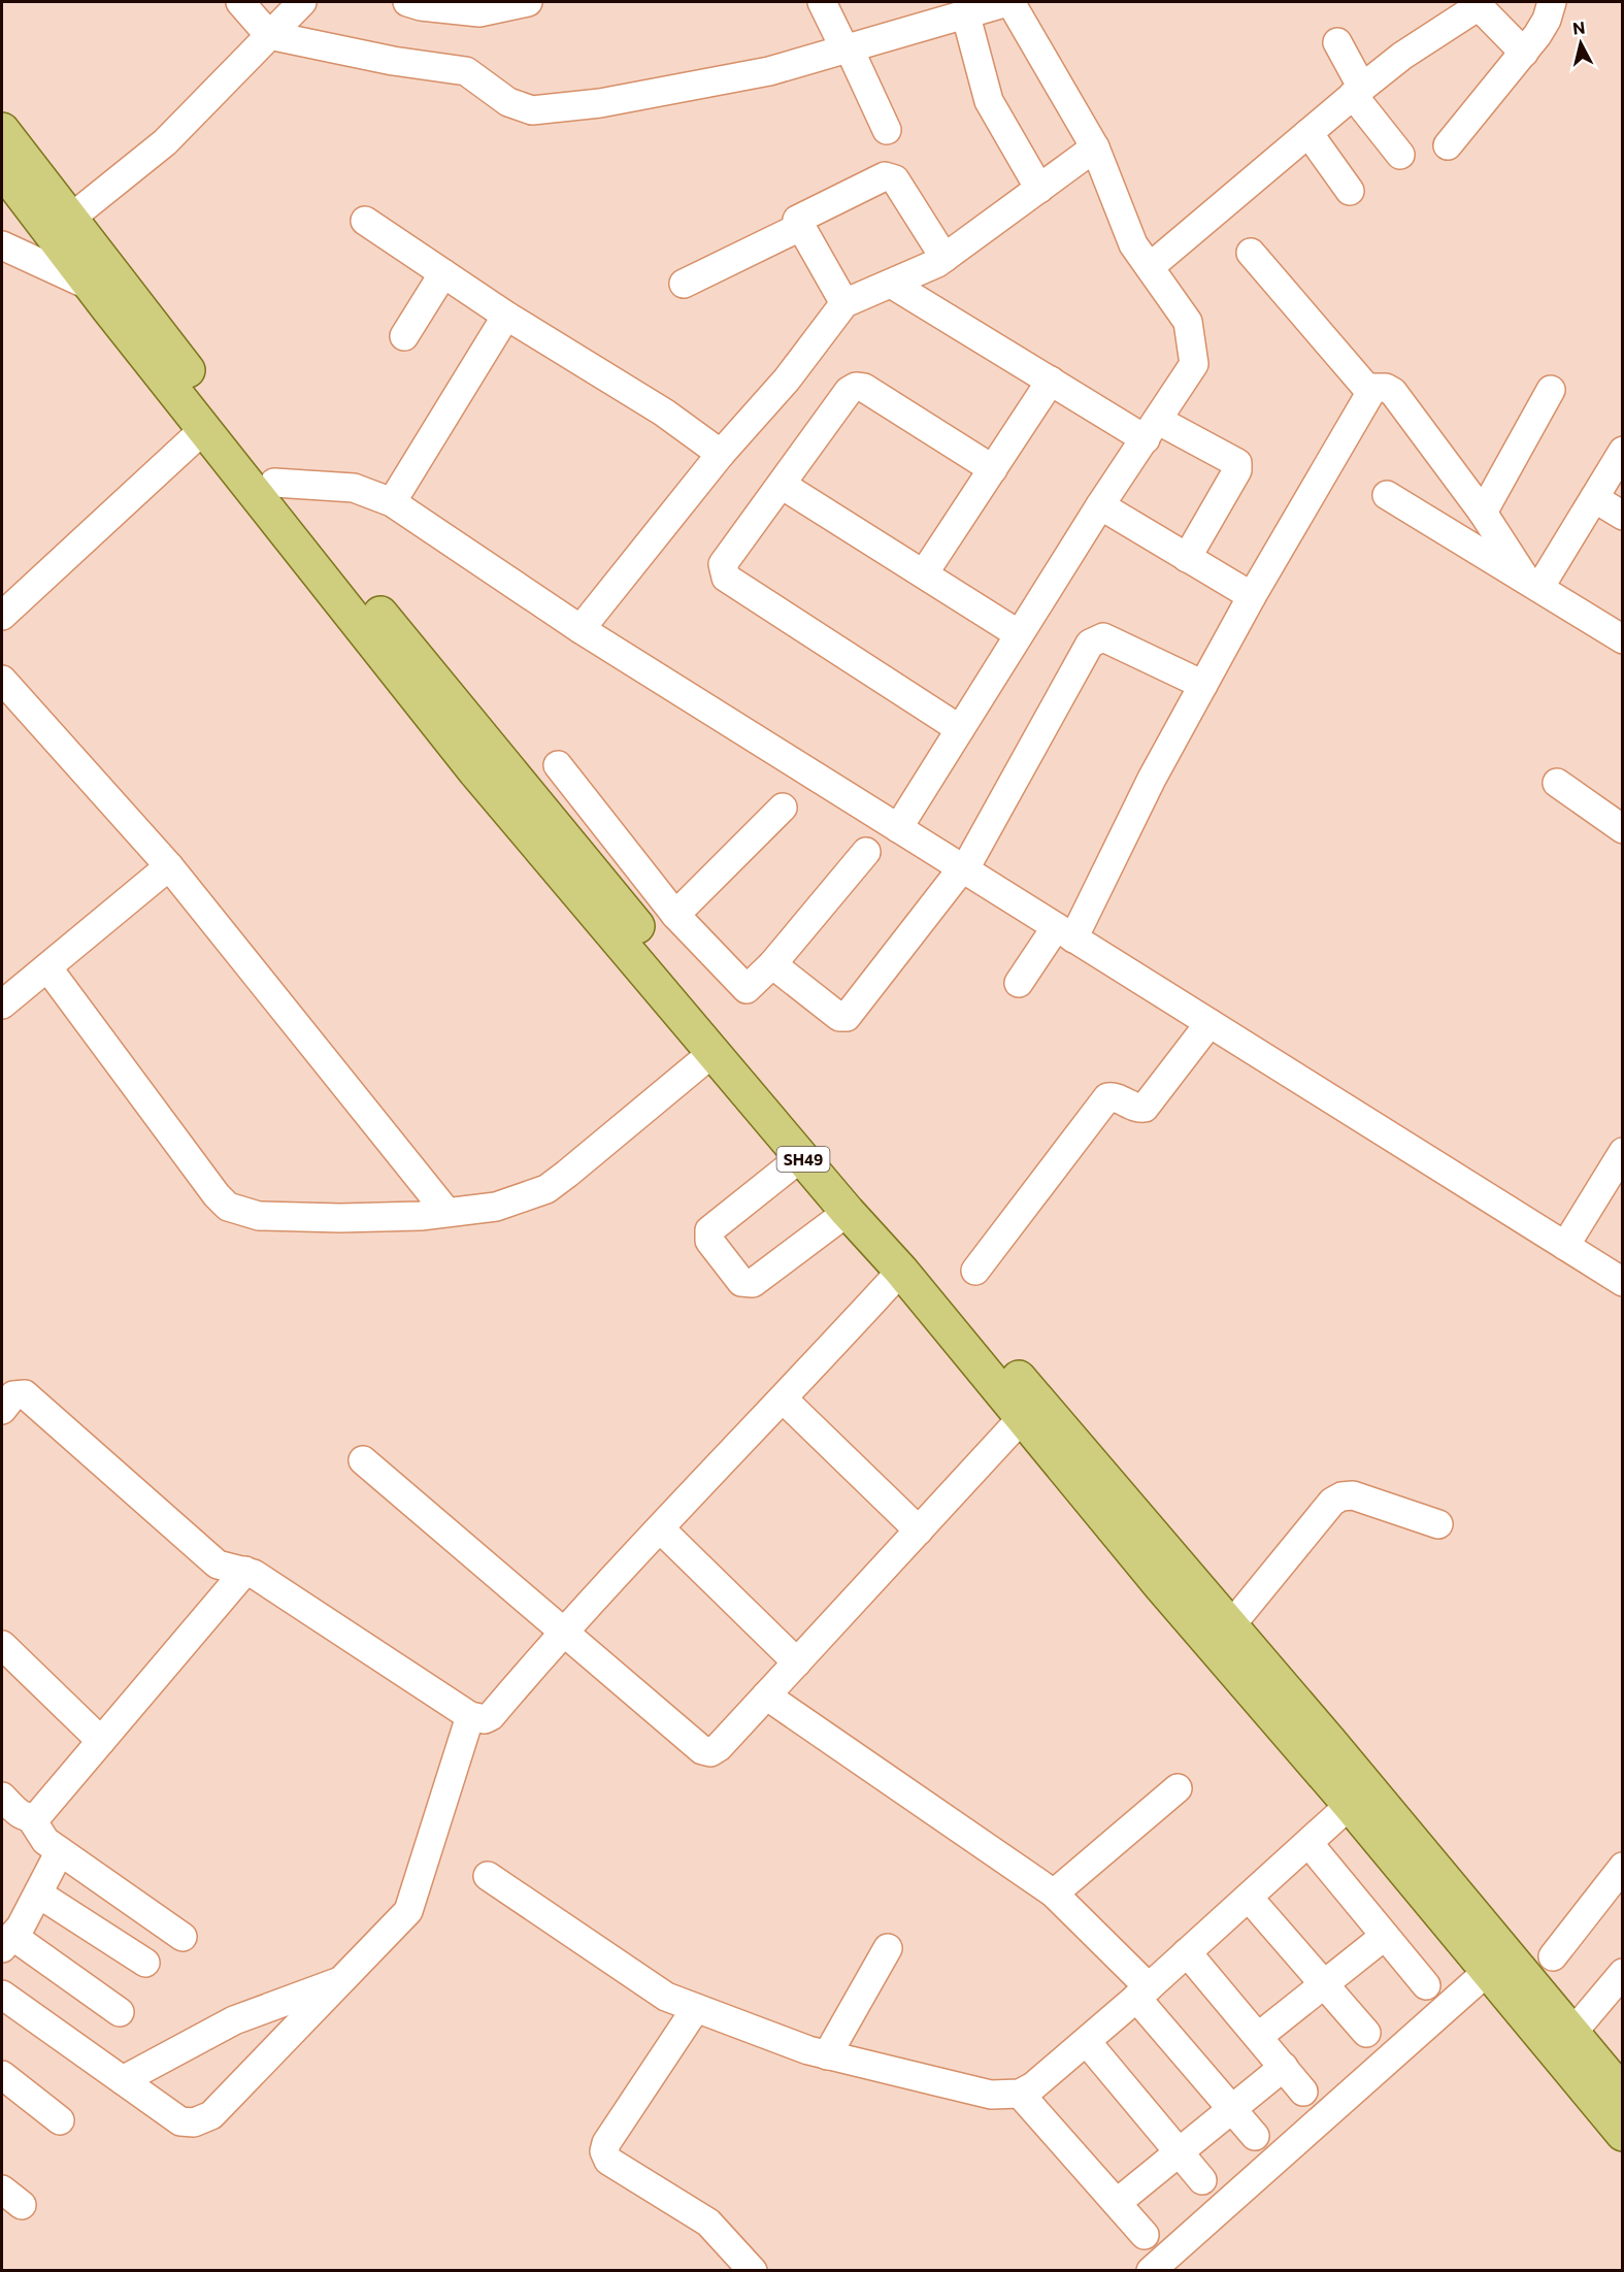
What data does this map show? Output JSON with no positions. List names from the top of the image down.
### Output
{
  "streets": {
    "main road": ["SH49"]
  },
  "north": "top"
}
